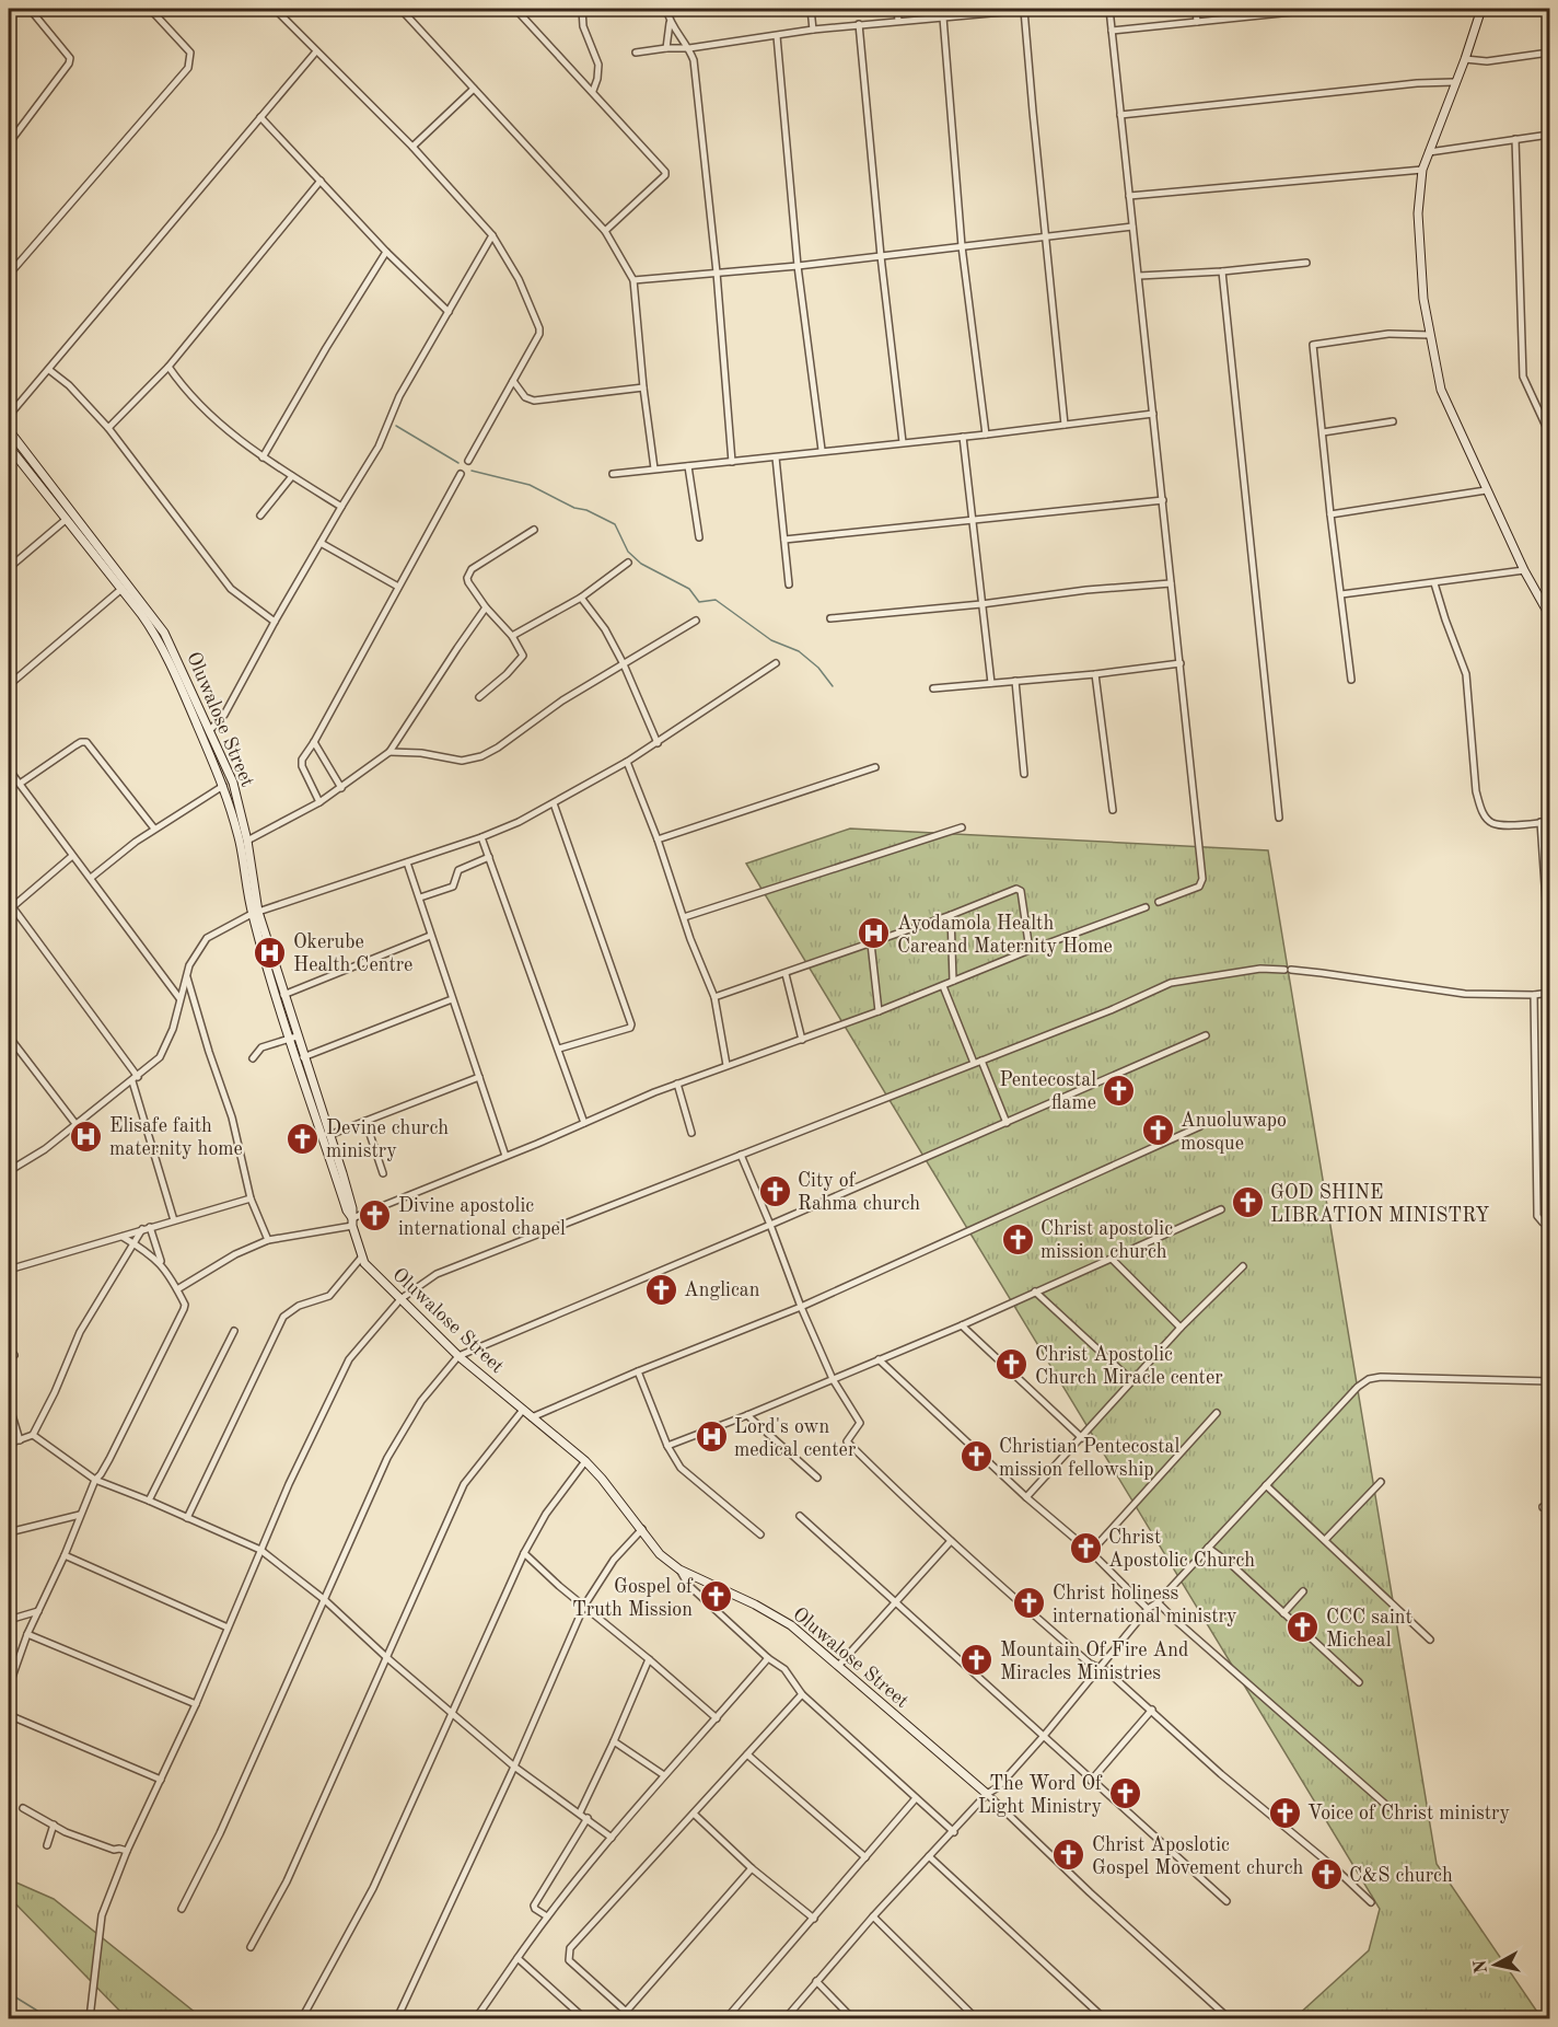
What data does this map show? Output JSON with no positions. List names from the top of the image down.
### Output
{
  "streets": {
    "street": ["Oluwalose Street"]
  },
  "places": {
    "hospital": [
      "Ayodamola Health Careand Maternity Home",
      "Okerube Health Centre",
      "Elisafe faith maternity home",
      "Lord's own medical center"
    ],
    "church": [
      "Pentecostal flame",
      "Anuoluwapo mosque",
      "Devine church ministry",
      "City of Rahma church",
      "GOD SHINE LIBRATION MINISTRY",
      "Divine apostolic international chapel",
      "Christ apostolic mission church",
      "Anglican",
      "Christ Apostolic Church Miracle center",
      "Christian Pentecostal mission fellowship",
      "Christ Apostolic Church",
      "Gospel of Truth Mission",
      "Christ holiness international ministry",
      "CCC saint Micheal",
      "Mountain Of Fire And Miracles Ministries",
      "The Word Of Light Ministry",
      "Voice of Christ ministry",
      "Christ Aposlotic Gospel Movement church",
      "C&S church"
    ]
  },
  "north": "left"
}
